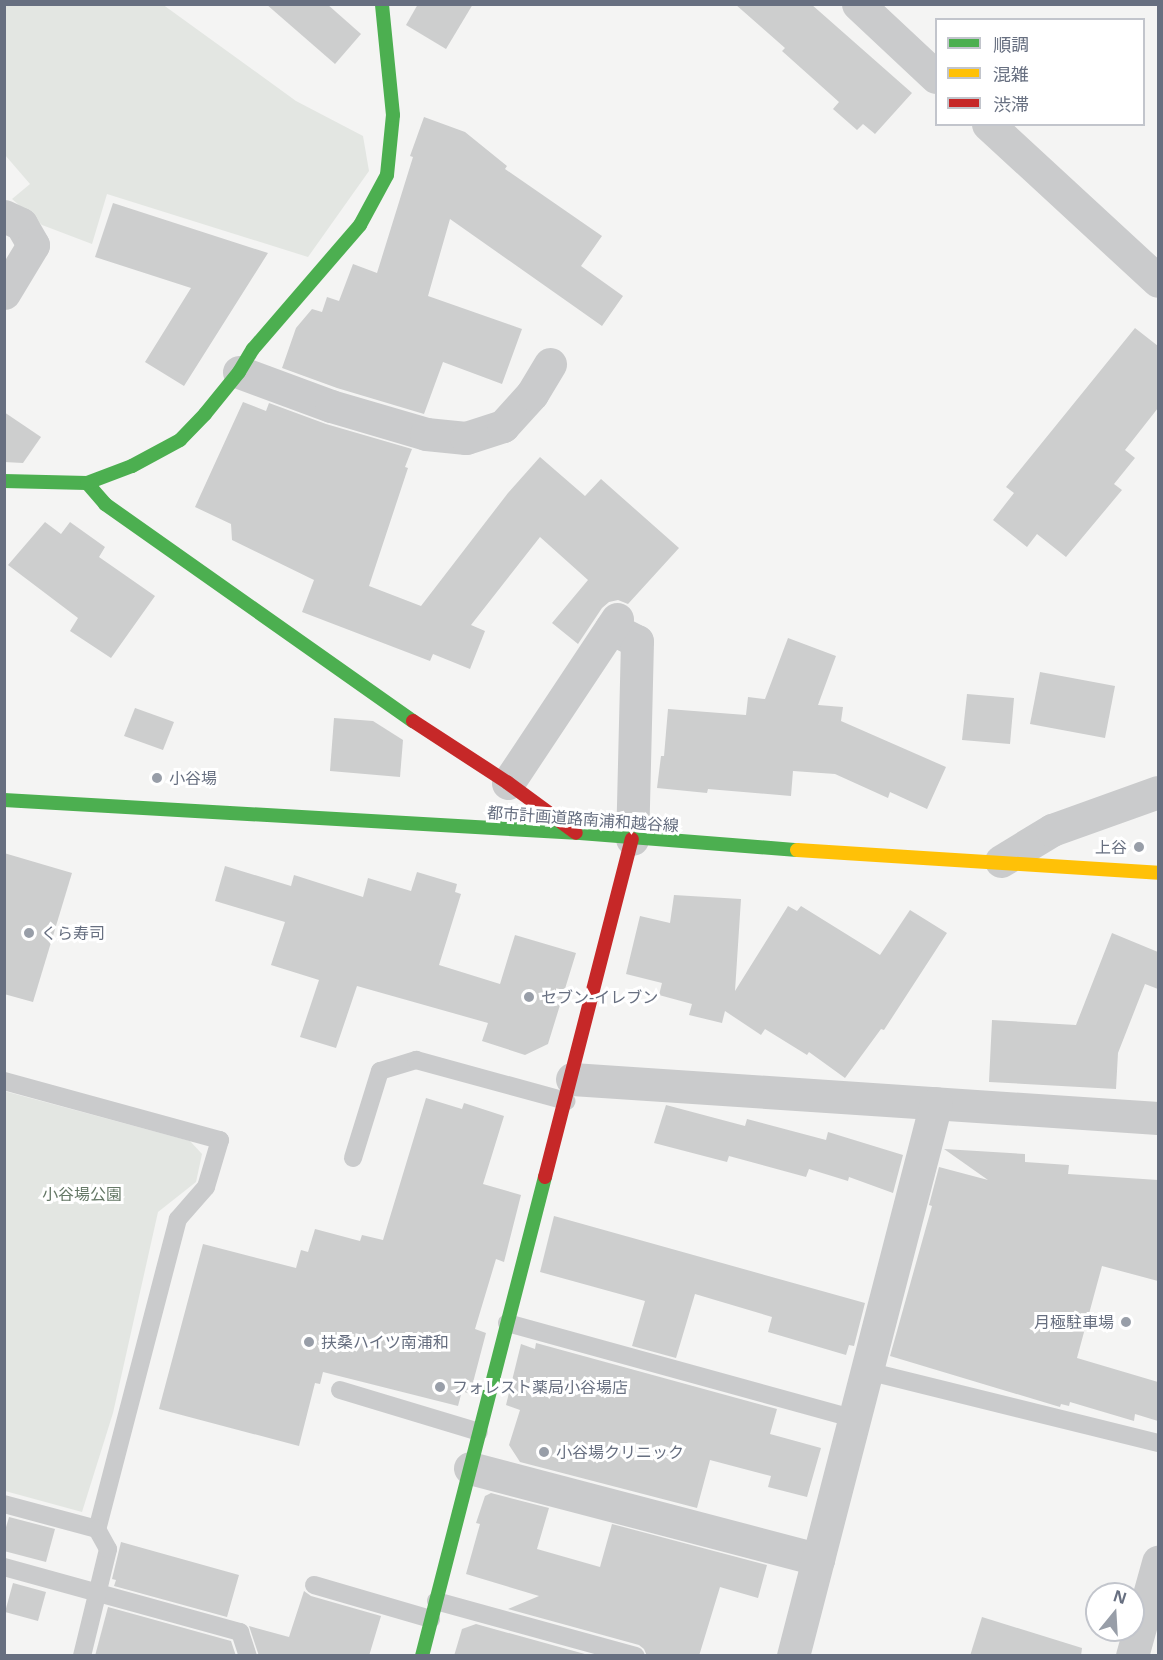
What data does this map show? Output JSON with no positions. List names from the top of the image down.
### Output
{
  "streets": {
    "street": ["都市計画道路南浦和越谷線"]
  },
  "parks": ["小谷場公園"],
  "places": [
    "小谷場",
    "上谷",
    "くら寿司",
    "セブン-イレブン",
    "月極駐車場",
    "扶桑ハイツ南浦和",
    "フォレスト薬局小谷場店",
    "小谷場クリニック"
  ],
  "legend": ["順調", "混雑", "渋滞"],
  "north": "top"
}
